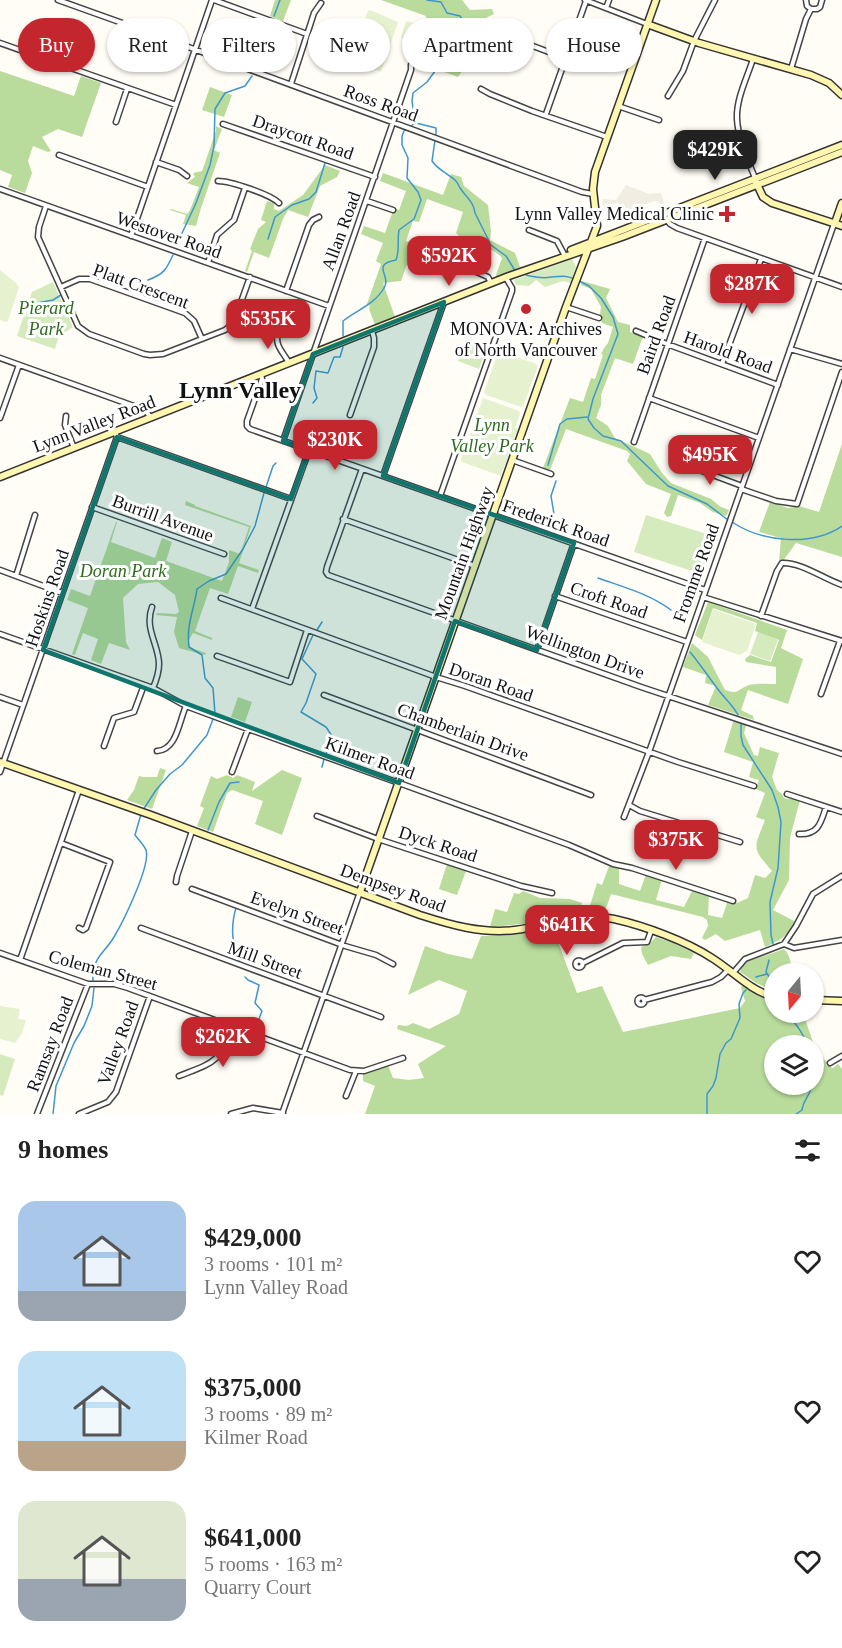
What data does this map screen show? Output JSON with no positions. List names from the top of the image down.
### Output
{
  "streets": {
    "street": [
      "Ross Road",
      "Draycott Road",
      "Allan Road",
      "Westover Road",
      "Platt Crescent",
      "Baird Road",
      "Harold Road",
      "Lynn Valley Road",
      "Burrill Avenue",
      "Frederick Road",
      "Mountain Highway",
      "Fromme Road",
      "Hoskins Road",
      "Croft Road",
      "Wellington Drive",
      "Doran Road",
      "Chamberlain Drive",
      "Kilmer Road",
      "Dyck Road",
      "Dempsey Road",
      "Evelyn Street",
      "Mill Street",
      "Coleman Street",
      "Valley Road",
      "Ramsay Road"
    ]
  },
  "crossings": [
    ["Ross Road", "Allan Road"],
    ["Ross Road", "Mountain Highway"],
    ["Draycott Road", "Allan Road"],
    ["Allan Road", "Westover Road"],
    ["Allan Road", "Lynn Valley Road"],
    ["Allan Road", "Frederick Road"],
    ["Baird Road", "Harold Road"],
    ["Harold Road", "Fromme Road"],
    ["Lynn Valley Road", "Frederick Road"],
    ["Lynn Valley Road", "Mountain Highway"],
    ["Lynn Valley Road", "Hoskins Road"],
    ["Burrill Avenue", "Hoskins Road"],
    ["Frederick Road", "Mountain Highway"],
    ["Frederick Road", "Fromme Road"],
    ["Mountain Highway", "Wellington Drive"],
    ["Mountain Highway", "Doran Road"],
    ["Mountain Highway", "Chamberlain Drive"],
    ["Mountain Highway", "Kilmer Road"],
    ["Mountain Highway", "Dyck Road"],
    ["Mountain Highway", "Dempsey Road"],
    ["Mountain Highway", "Evelyn Street"],
    ["Mountain Highway", "Mill Street"],
    ["Mountain Highway", "Coleman Street"],
    ["Fromme Road", "Croft Road"],
    ["Fromme Road", "Wellington Drive"],
    ["Fromme Road", "Doran Road"],
    ["Hoskins Road", "Kilmer Road"],
    ["Hoskins Road", "Dempsey Road"],
    ["Coleman Street", "Valley Road"],
    ["Coleman Street", "Ramsay Road"]
  ],
  "districts": ["Lynn Valley"],
  "parks": ["Pierard Park", "Lynn Valley Park", "Doran Park"],
  "places": {
    "health": ["Lynn Valley Medical Clinic"],
    "other": ["MONOVA: Archives of North Vancouver"]
  },
  "north": "bottom",
  "page": {
    "chip": [
      "Buy",
      "Rent",
      "Filters",
      "New",
      "Apartment",
      "House"
    ],
    "price": [
      "$429K",
      "$592K",
      "$287K",
      "$535K",
      "$230K",
      "$495K",
      "$375K",
      "$641K",
      "$262K"
    ],
    "heading": "9 homes",
    "list": [
      {
        "name": "$429,000",
        "note": "3 rooms · 101 m² · Lynn Valley Road"
      },
      {
        "name": "$375,000",
        "note": "3 rooms · 89 m² · Kilmer Road"
      },
      {
        "name": "$641,000",
        "note": "5 rooms · 163 m² · Quarry Court"
      }
    ]
  }
}
